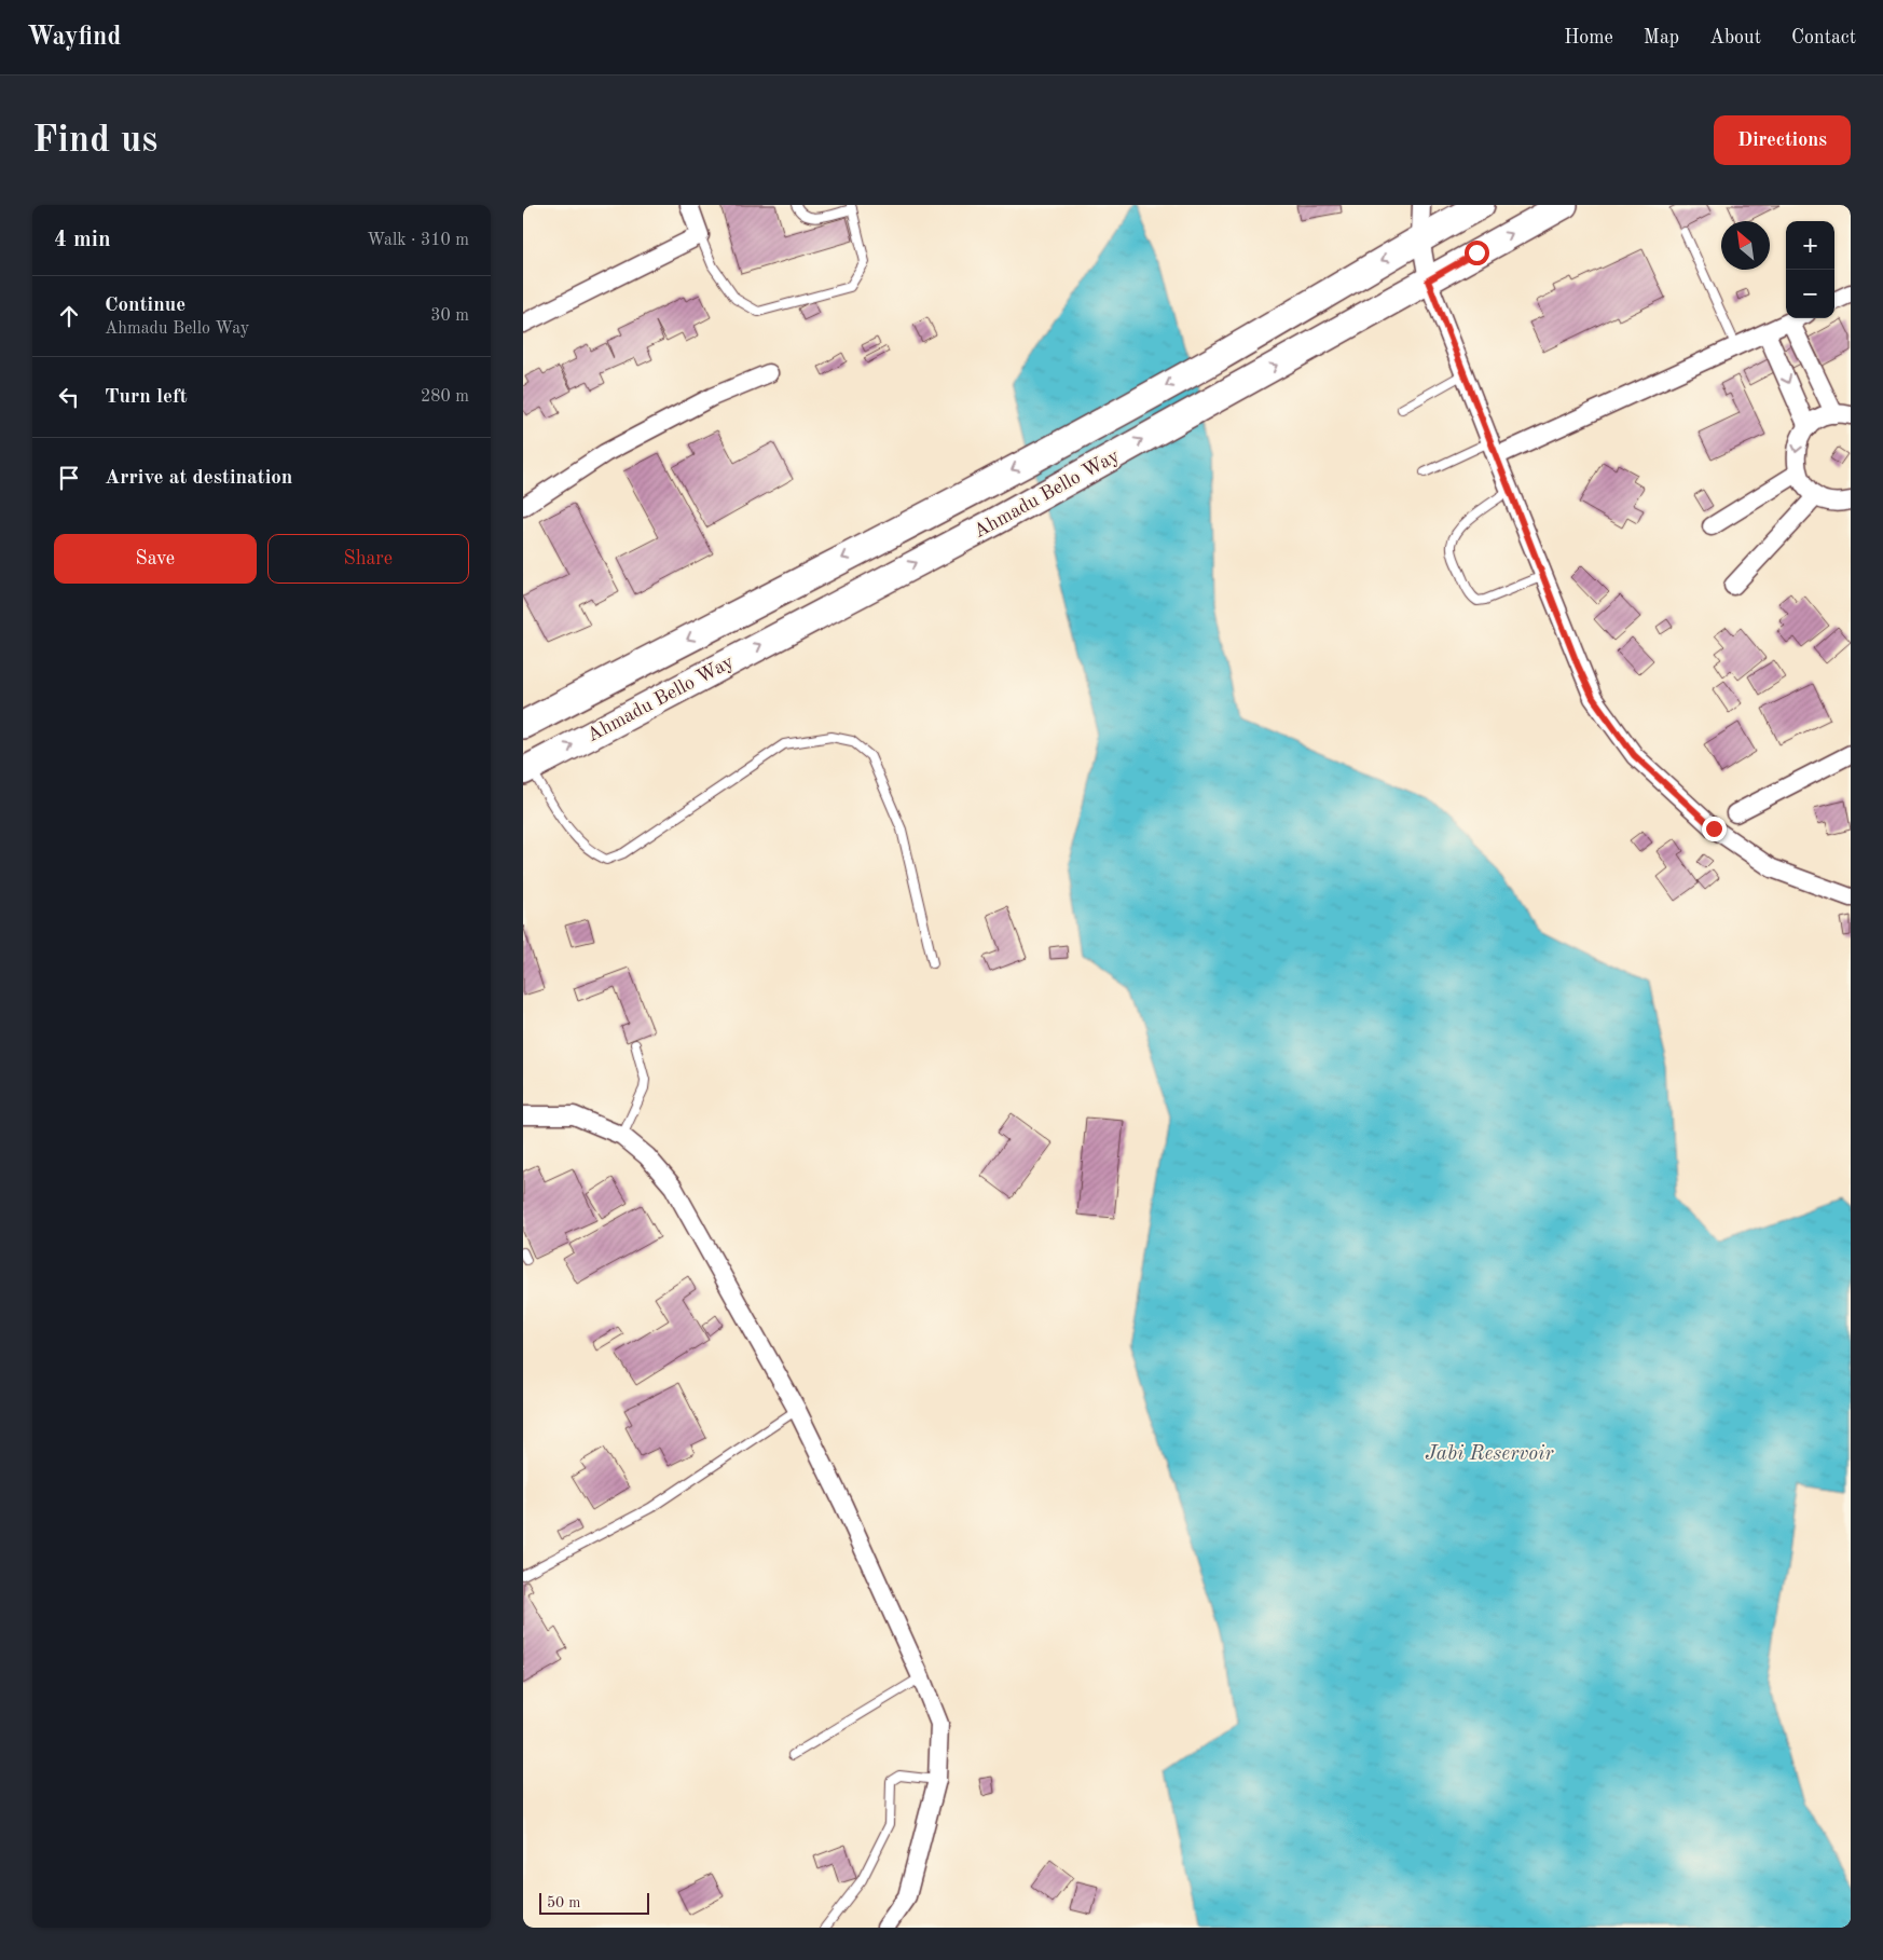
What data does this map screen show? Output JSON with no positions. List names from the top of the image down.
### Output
{
  "streets": {
    "main road": ["Ahmadu Bello Way"]
  },
  "water": ["Jabi Reservoir"],
  "scale_bar": "50 m",
  "north": "top left",
  "page": {
    "header": "Wayfind",
    "nav": [
      "Home",
      "Map",
      "About",
      "Contact"
    ],
    "buttons": [
      "Directions",
      ["Save", "Share"]
    ],
    "title": "Find us",
    "heading": ["4 min", "Walk · 310 m"],
    "map_buttons": ["+", "−"],
    "list": [
      ["Continue", "Ahmadu Bello Way", "30 m"],
      ["Turn left", "280 m"],
      "Arrive at destination"
    ],
    "scale": "50 m"
  }
}
